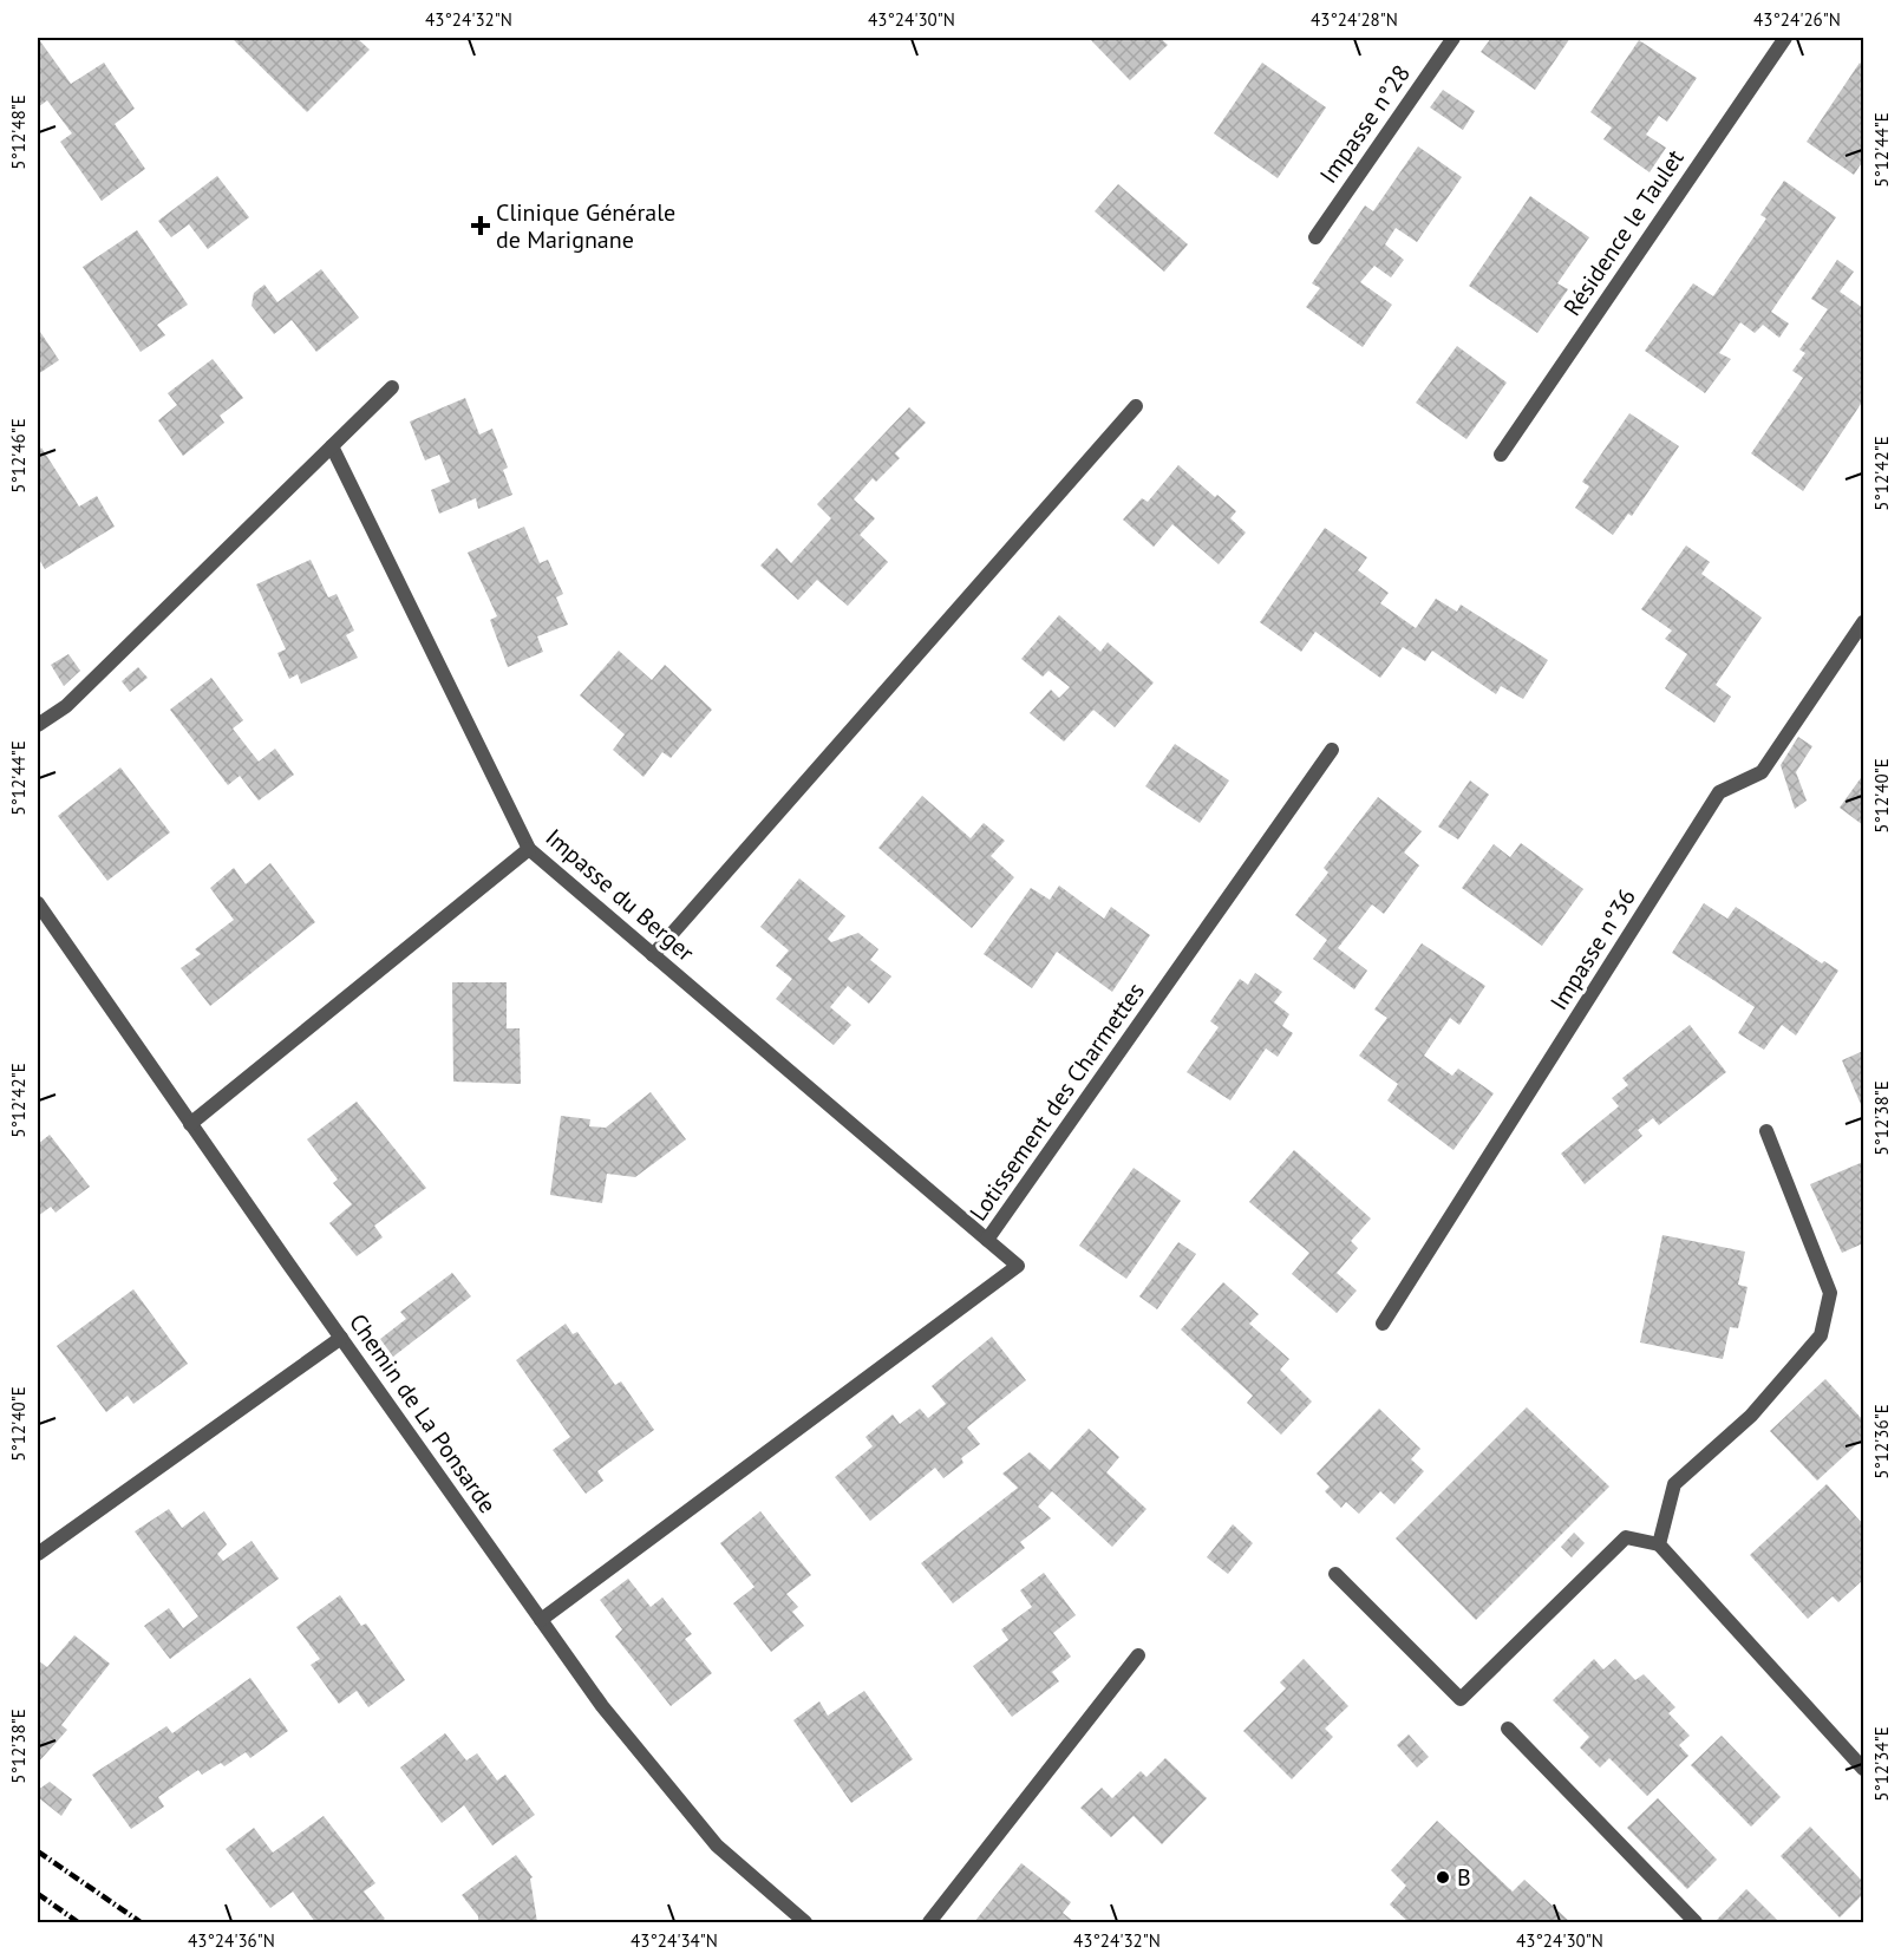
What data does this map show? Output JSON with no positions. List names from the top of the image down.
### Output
{
  "streets": {
    "street": [
      "Impasse n°28",
      "Résidence le Taulet",
      "Impasse du Berger",
      "Impasse n°36",
      "Lotissement des Charmettes",
      "Chemin de La Ponsarde"
    ]
  },
  "crossings": [
    ["Impasse du Berger", "Lotissement des Charmettes"],
    ["Lotissement des Charmettes", "Chemin de La Ponsarde"]
  ],
  "places": {
    "health": ["Clinique Générale de Marignane"],
    "other": ["B"]
  },
  "coordinates": [
    "43°24'32\"N",
    "43°24'30\"N",
    "43°24'28\"N",
    "43°24'26\"N",
    "5°12'48\"E",
    "5°12'44\"E",
    "5°12'46\"E",
    "5°12'42\"E",
    "5°12'40\"E",
    "5°12'38\"E",
    "5°12'36\"E",
    "5°12'34\"E",
    "43°24'36\"N",
    "43°24'34\"N"
  ]
}
